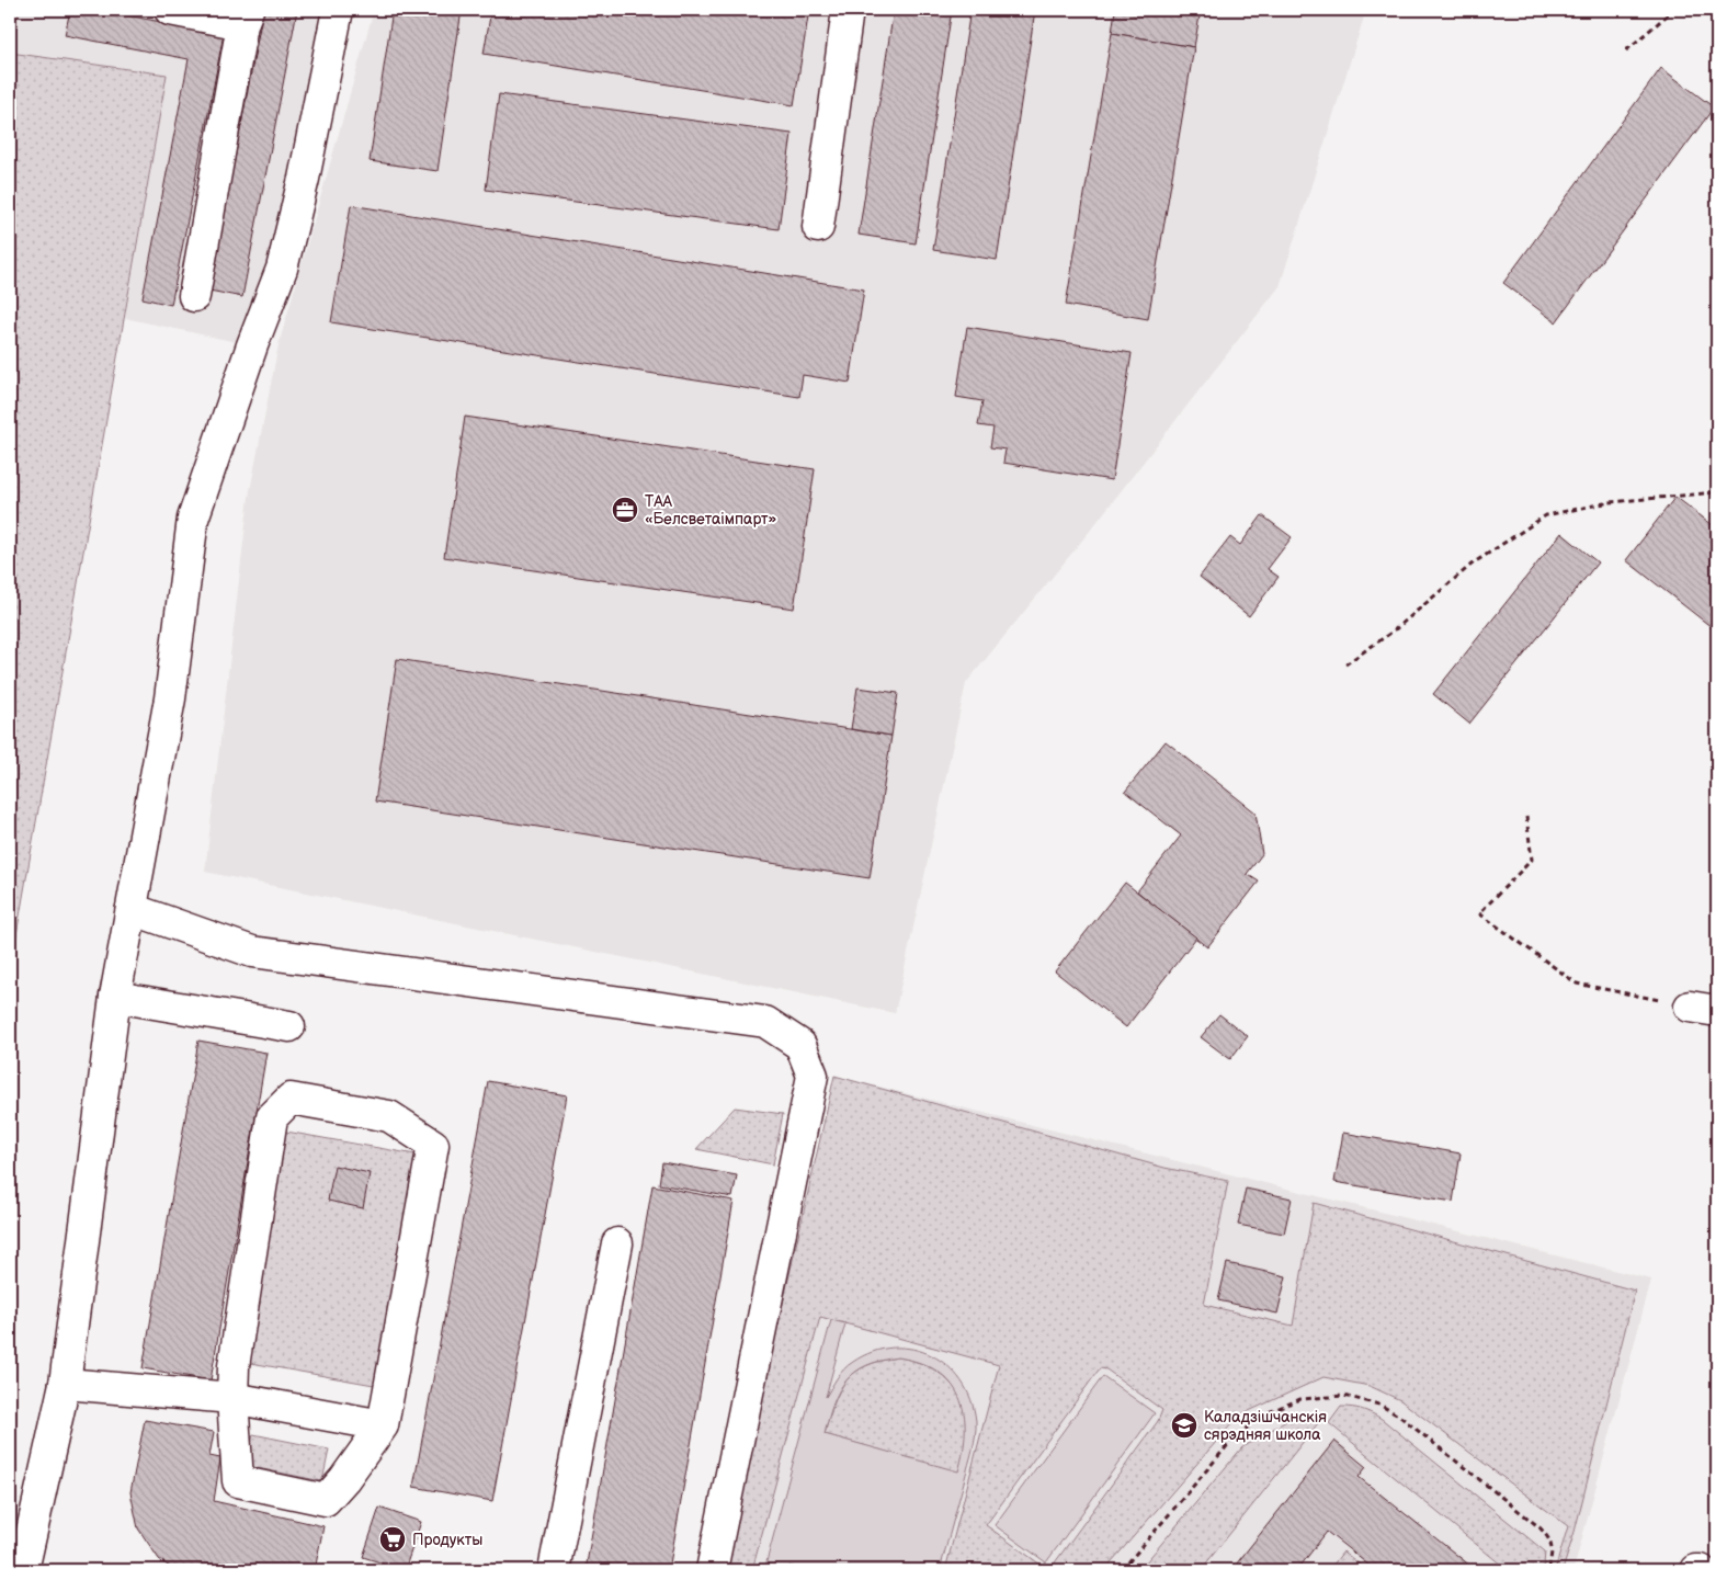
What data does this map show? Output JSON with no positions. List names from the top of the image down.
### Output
{
  "places": {
    "office": ["ТАА «Белсветаімпарт»"],
    "school or university": ["Каладзішчанскія сярэдняя школа"],
    "supermarket": ["Продукты"]
  }
}
